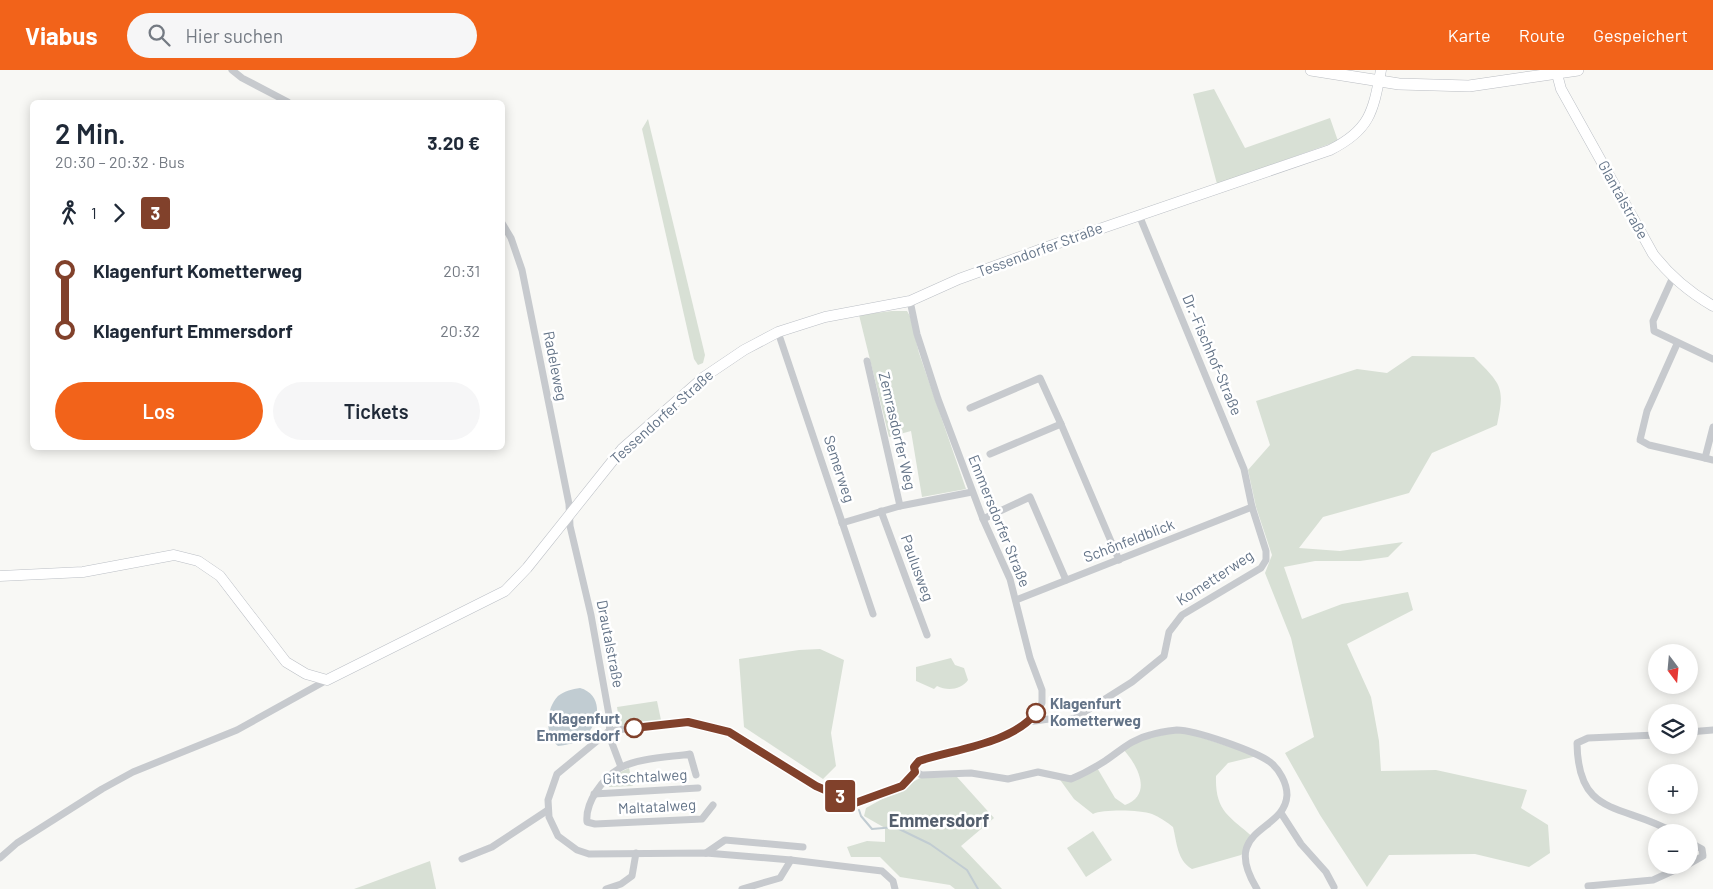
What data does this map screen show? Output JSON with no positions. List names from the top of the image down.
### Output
{
  "streets": {
    "street": [
      "Glantalstraße",
      "Tessendorfer Straße",
      "Dr.-Fischhof-Straße",
      "Radeleweg",
      "Zemrasdorfer Weg",
      "Semerweg",
      "Emmersdorfer Straße",
      "Schönfeldblick",
      "Paulusweg",
      "Kometterweg",
      "Drautalstraße",
      "Gitschtalweg",
      "Maltatalweg"
    ]
  },
  "crossings": [
    ["Tessendorfer Straße", "Dr.-Fischhof-Straße"],
    ["Tessendorfer Straße", "Radeleweg"],
    ["Tessendorfer Straße", "Semerweg"],
    ["Tessendorfer Straße", "Emmersdorfer Straße"],
    ["Tessendorfer Straße", "Drautalstraße"],
    ["Dr.-Fischhof-Straße", "Schönfeldblick"],
    ["Dr.-Fischhof-Straße", "Kometterweg"],
    ["Radeleweg", "Drautalstraße"],
    ["Emmersdorfer Straße", "Schönfeldblick"],
    ["Schönfeldblick", "Kometterweg"],
    ["Gitschtalweg", "Maltatalweg"]
  ],
  "districts": ["Emmersdorf"],
  "places": ["Klagenfurt Kometterweg", "Klagenfurt Emmersdorf"],
  "lines": ["bus line 3"],
  "north": "bottom",
  "page": {
    "header": "Viabus",
    "search": "Hier suchen",
    "nav": ["Karte", "Route", "Gespeichert"],
    "on_map": "3",
    "heading": ["2 Min.", "20:30 – 20:32 · Bus", "3.20 €"],
    "legs": ["1", "3"],
    "list": [
      {
        "name": "Klagenfurt Kometterweg",
        "value": "20:31"
      },
      {
        "name": "Klagenfurt Emmersdorf",
        "value": "20:32"
      }
    ],
    "buttons": ["Los", "Tickets"],
    "map_buttons": ["+", "−"]
  }
}
